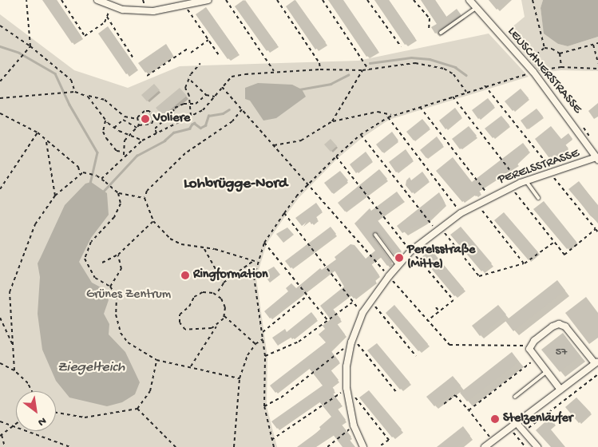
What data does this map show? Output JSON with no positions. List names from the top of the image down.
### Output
{
  "streets": {
    "street": ["LEUSCHNERSTRASSE", "PERELSSTRASSE"]
  },
  "crossings": [
    ["LEUSCHNERSTRASSE", "PERELSSTRASSE"]
  ],
  "districts": ["Lohbrügge-Nord"],
  "water": ["Ziegelteich"],
  "parks": ["Grünes Zentrum"],
  "places": [
    "Voliere",
    "Perelsstraße (Mitte)",
    "Ringformation",
    "Stelzenläufer"
  ],
  "house_numbers": ["57"],
  "north": "bottom right"
}
